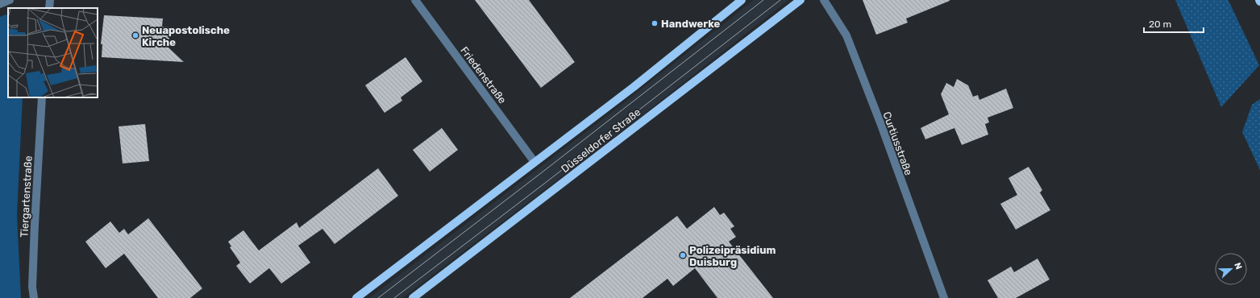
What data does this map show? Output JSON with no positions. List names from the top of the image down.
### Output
{
  "streets": {
    "main road": ["Düsseldorfer Straße"],
    "street": ["Friedenstraße", "Curtiusstraße", "Tiergartenstraße"]
  },
  "crossings": [
    ["Friedenstraße", "Düsseldorfer Straße"]
  ],
  "places": ["Handwerke", "Neuapostolische Kirche", "Polizeipräsidium Duisburg"],
  "scale_bar": "20 m",
  "north": "right"
}
